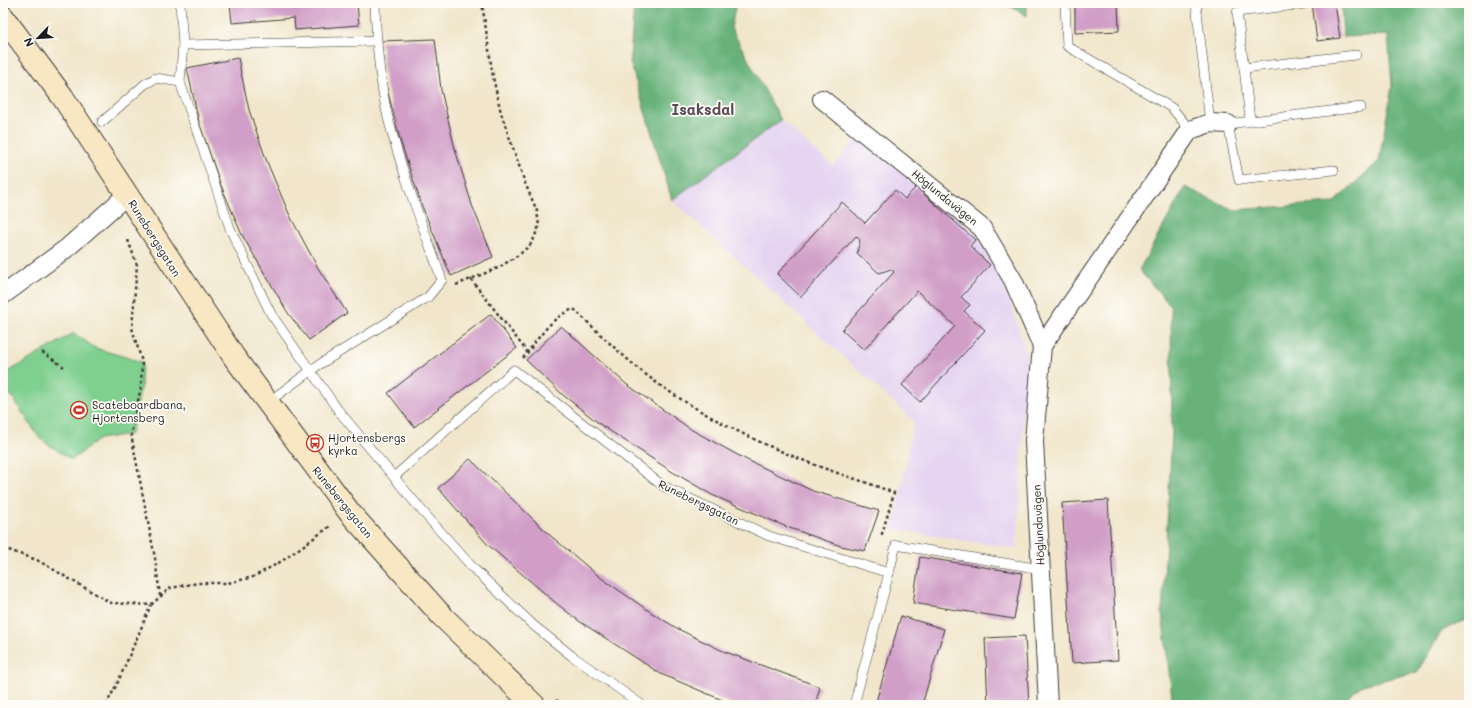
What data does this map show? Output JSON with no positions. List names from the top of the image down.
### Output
{
  "streets": {
    "street": ["Höglundavägen", "Runebergsgatan"]
  },
  "districts": ["Isaksdal"],
  "places": {
    "sports": ["Scateboardbana, Hjortensberg"],
    "bus stop": ["Hjortensbergs kyrka"]
  },
  "north": "bottom left"
}
